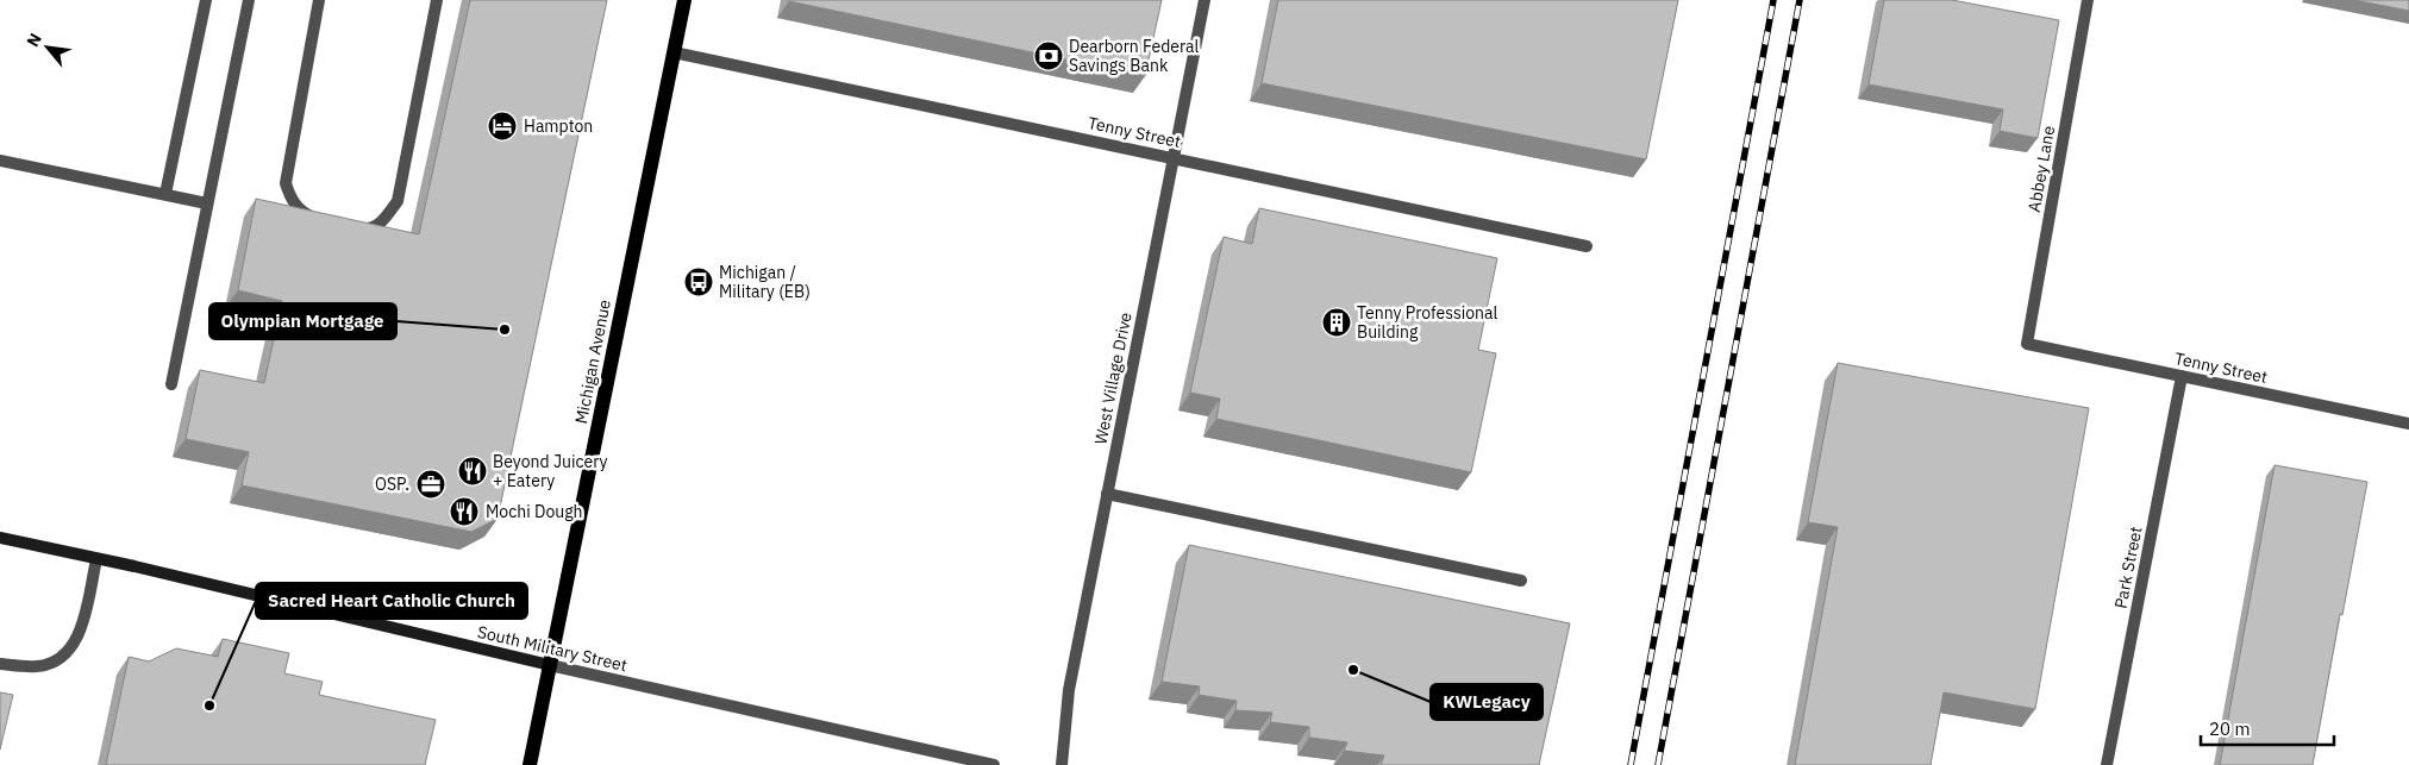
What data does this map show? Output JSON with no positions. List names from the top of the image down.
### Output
{
  "streets": {
    "main road": ["Michigan Avenue"],
    "street": [
      "Tenny Street",
      "Abbey Lane",
      "West Village Drive",
      "Park Street",
      "South Military Street"
    ]
  },
  "crossings": [
    ["Tenny Street", "Abbey Lane"],
    ["Tenny Street", "Michigan Avenue"],
    ["Tenny Street", "West Village Drive"],
    ["Tenny Street", "Park Street"],
    ["Michigan Avenue", "South Military Street"]
  ],
  "places": {
    "bank": ["Dearborn Federal Savings Bank"],
    "hotel": ["Hampton"],
    "bus stop": ["Michigan / Military (EB)"],
    "building": ["Tenny Professional Building"],
    "other": ["Olympian Mortgage", "KWLegacy", "Sacred Heart Catholic Church"],
    "restaurant": ["Beyond Juicery + Eatery", "Mochi Dough"],
    "office": ["OSP."]
  },
  "scale_bar": "20 m",
  "north": "top left"
}
